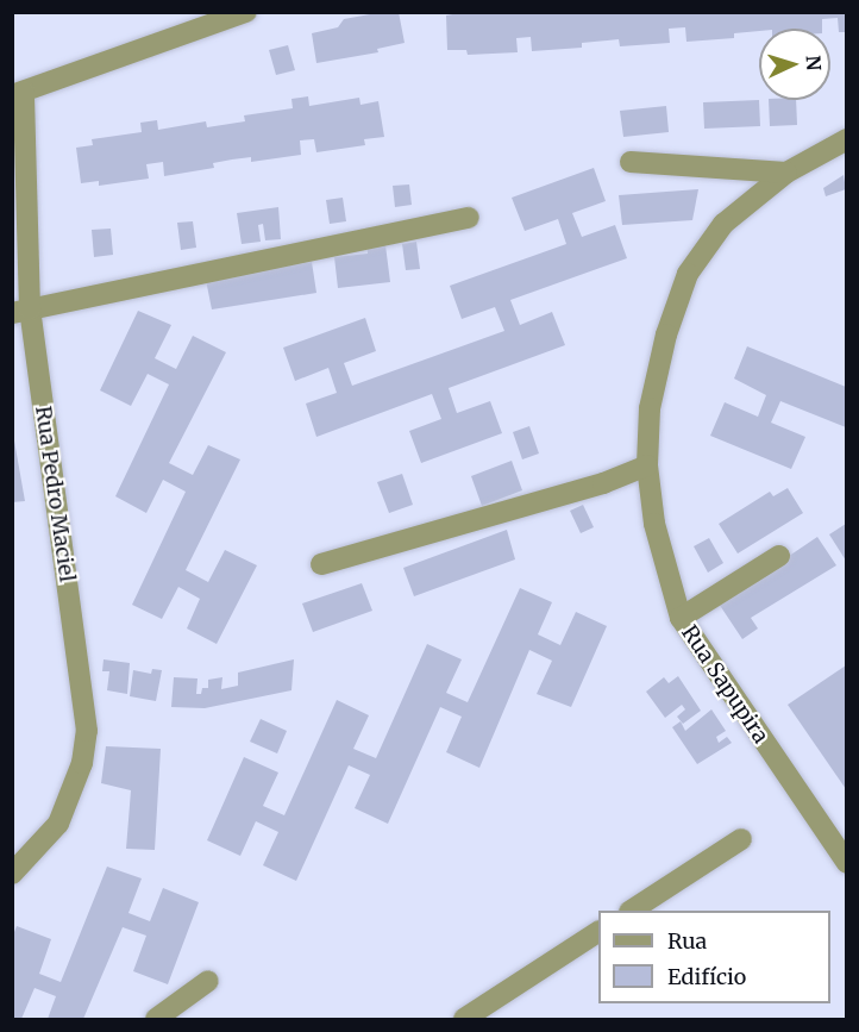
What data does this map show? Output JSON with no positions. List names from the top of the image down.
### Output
{
  "streets": {
    "street": ["Rua Pedro Maciel", "Rua Sapupira"]
  },
  "legend": ["Rua", "Edifício"],
  "north": "right"
}
